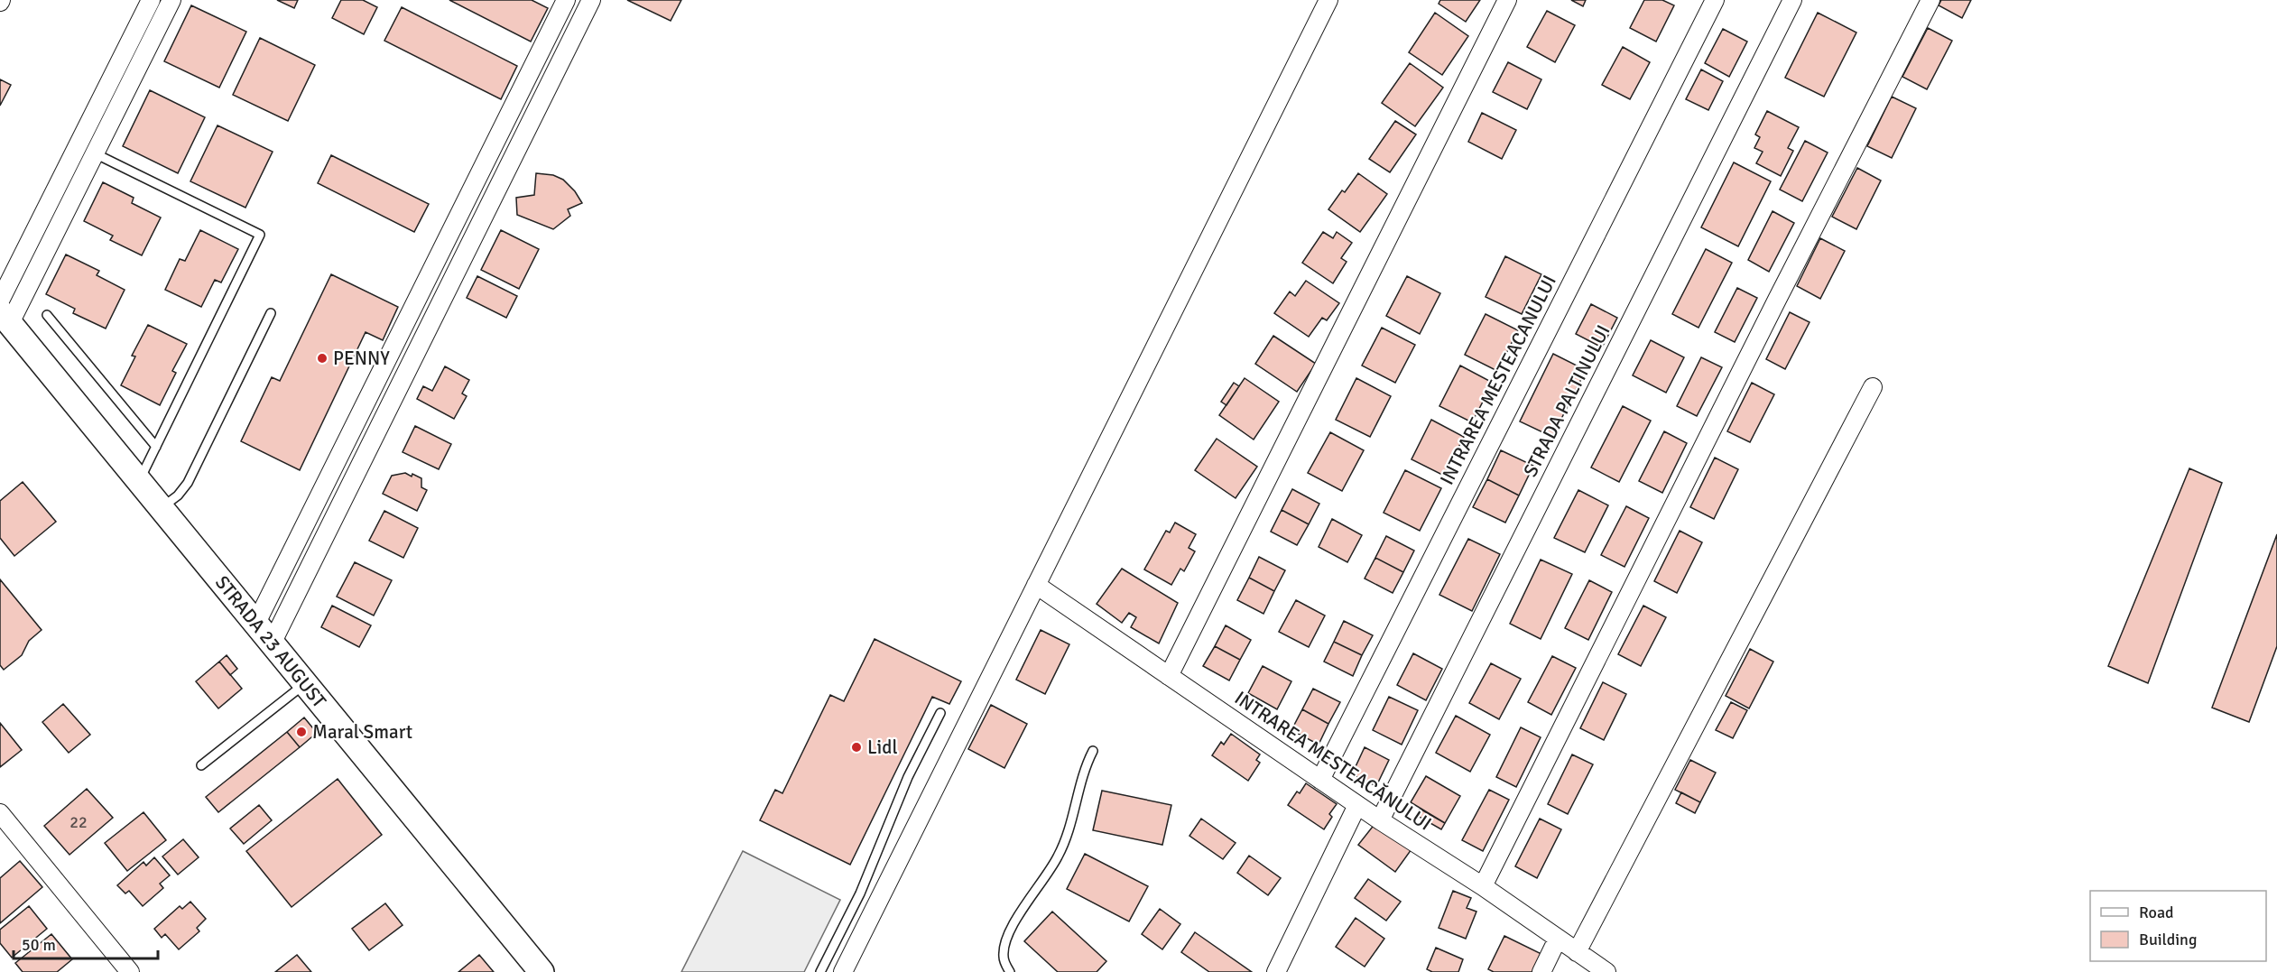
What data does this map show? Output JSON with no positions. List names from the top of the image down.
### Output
{
  "streets": {
    "main road": ["STRADA 23 AUGUST"],
    "street": ["INTRAREA MESTEACANULUI", "STRADA PALTINULUI", "INTRAREA MESTEACĂNULUI"]
  },
  "crossings": [
    ["INTRAREA MESTEACANULUI", "INTRAREA MESTEACĂNULUI"],
    ["STRADA PALTINULUI", "INTRAREA MESTEACĂNULUI"]
  ],
  "places": ["PENNY", "Maral Smart", "Lidl"],
  "house_numbers": ["22"],
  "legend": ["Road", "Building"],
  "scale_bar": "50 m"
}
